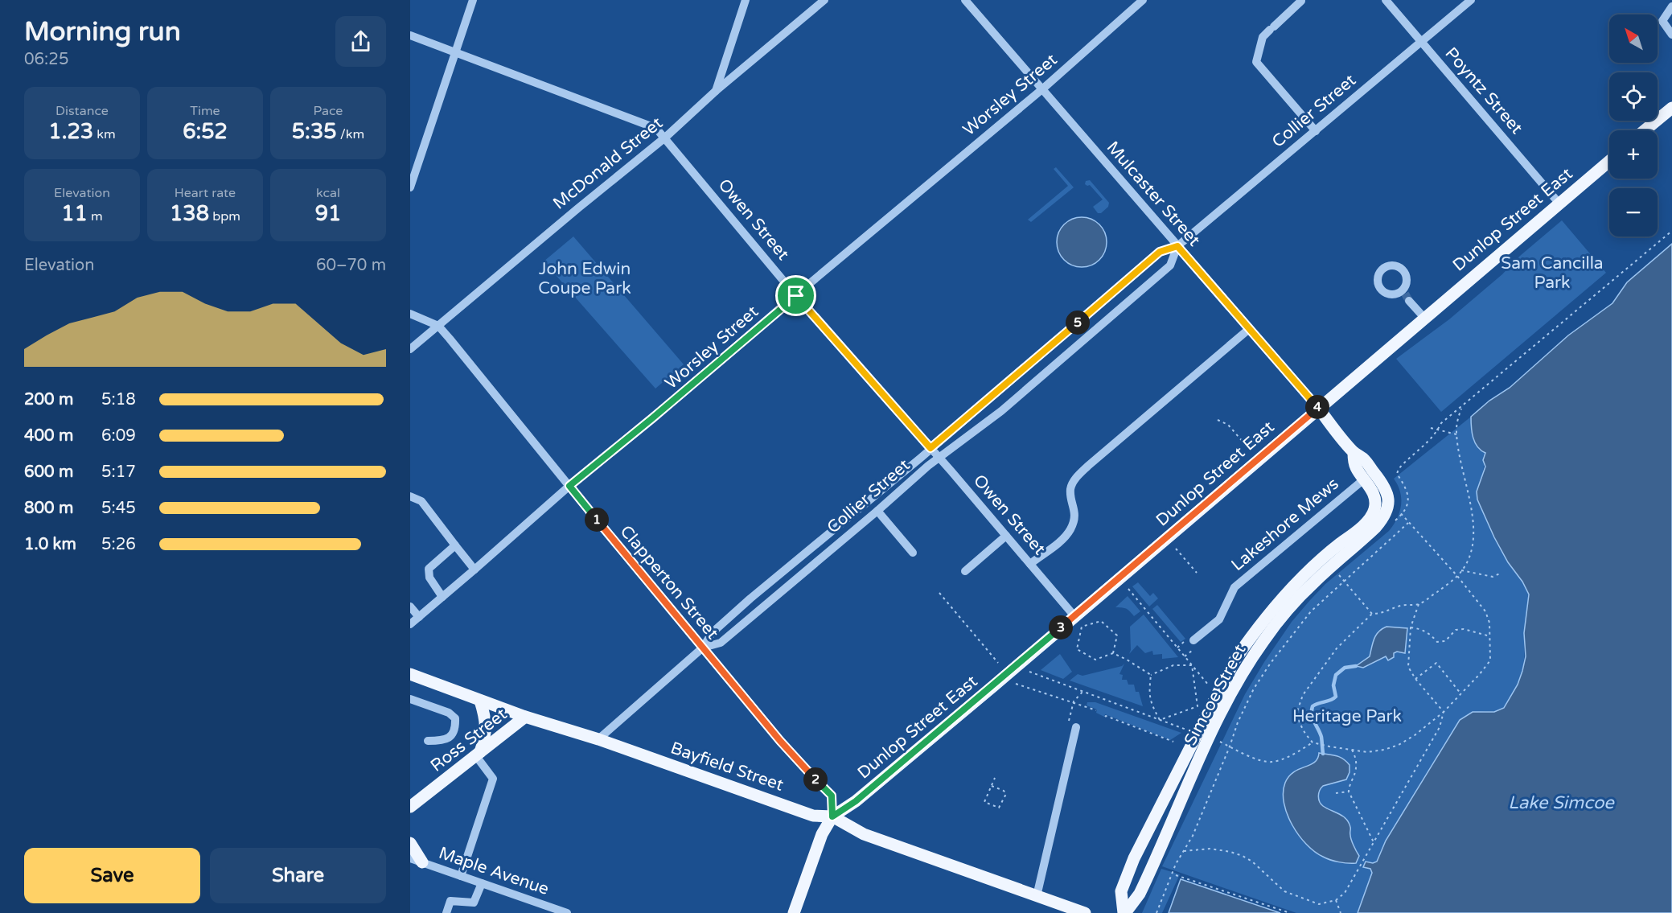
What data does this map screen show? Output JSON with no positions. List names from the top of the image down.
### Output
{
  "streets": {
    "main road": [
      "Dunlop Street East",
      "Simcoe Street",
      "Ross Street",
      "Bayfield Street"
    ],
    "street": [
      "Poyntz Street",
      "Worsley Street",
      "Collier Street",
      "McDonald Street",
      "Mulcaster Street",
      "Owen Street",
      "Lakeshore Mews",
      "Clapperton Street",
      "Maple Avenue"
    ]
  },
  "crossings": [
    ["Poyntz Street", "Collier Street"],
    ["Poyntz Street", "Dunlop Street East"],
    ["Worsley Street", "Mulcaster Street"],
    ["Worsley Street", "Owen Street"],
    ["Worsley Street", "Clapperton Street"],
    ["Collier Street", "Mulcaster Street"],
    ["Collier Street", "Owen Street"],
    ["Collier Street", "Clapperton Street"],
    ["Collier Street", "Bayfield Street"],
    ["McDonald Street", "Owen Street"],
    ["McDonald Street", "Clapperton Street"],
    ["Mulcaster Street", "Dunlop Street East"],
    ["Mulcaster Street", "Simcoe Street"],
    ["Owen Street", "Dunlop Street East"],
    ["Dunlop Street East", "Clapperton Street"],
    ["Dunlop Street East", "Simcoe Street"],
    ["Dunlop Street East", "Bayfield Street"],
    ["Lakeshore Mews", "Simcoe Street"],
    ["Clapperton Street", "Bayfield Street"],
    ["Ross Street", "Bayfield Street"]
  ],
  "water": ["Lake Simcoe"],
  "parks": ["Sam Cancilla Park", "John Edwin Coupe Park", "Heritage Park"],
  "north": "top left",
  "page": {
    "heading": ["Morning run", "06:25"],
    "map_buttons": ["+", "−"],
    "stats": [
      ["Distance", "1.23 km"],
      ["Time", "6:52"],
      ["Pace", "5:35 /km"],
      ["Elevation", "11 m"],
      ["Heart rate", "138 bpm"],
      ["kcal", "91"]
    ],
    "chart": ["Elevation", "60–70 m"],
    "pins": [
      "5",
      "4",
      "1",
      "3",
      "2"
    ],
    "list": [
      {
        "name": "200 m",
        "note": "5:18"
      },
      {
        "name": "400 m",
        "note": "6:09"
      },
      {
        "name": "600 m",
        "note": "5:17"
      },
      {
        "name": "800 m",
        "note": "5:45"
      },
      {
        "name": "1.0 km",
        "note": "5:26"
      }
    ],
    "buttons": ["Save", "Share"]
  }
}
